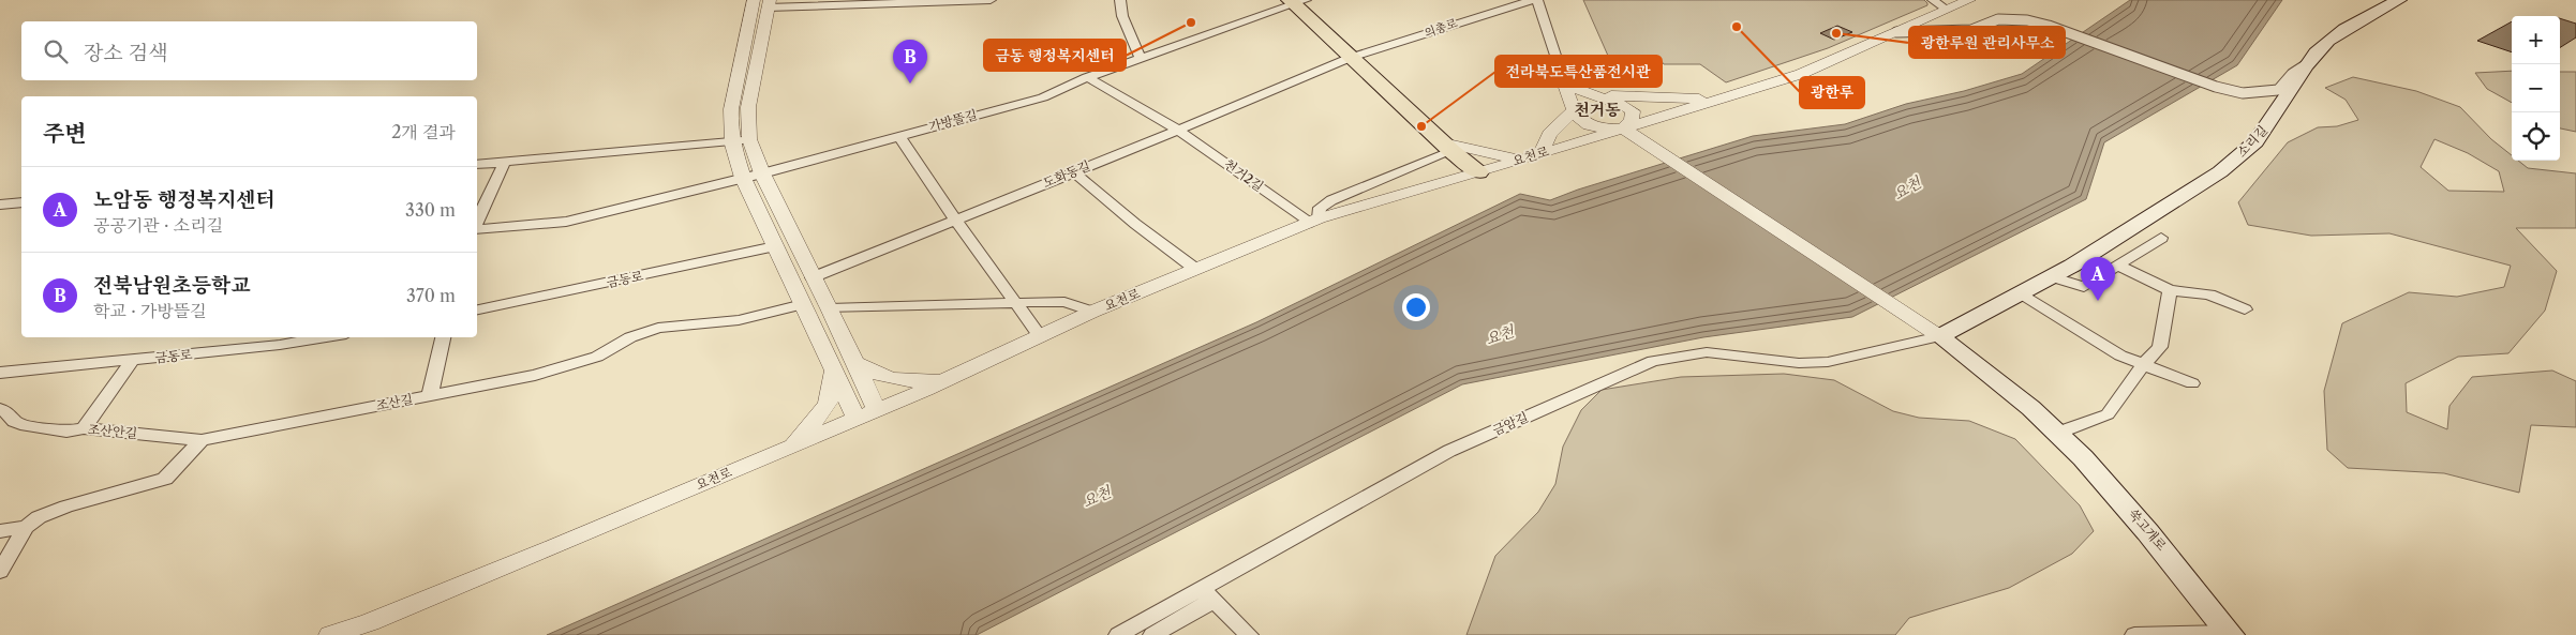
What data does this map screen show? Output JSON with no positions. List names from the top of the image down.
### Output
{
  "streets": {
    "main road": ["소리길", "쑥고개로"],
    "street": [
      "의총로",
      "가방뜰길",
      "요천로",
      "도화동길",
      "천거2길",
      "금동로",
      "조산길",
      "금암길",
      "조산안길"
    ]
  },
  "crossings": [
    ["의총로", "도화동길"],
    ["소리길", "금암길"],
    ["소리길", "쑥고개로"],
    ["요천로", "천거2길"],
    ["요천로", "쑥고개로"],
    ["도화동길", "천거2길"],
    ["조산길", "조산안길"],
    ["금암길", "쑥고개로"]
  ],
  "districts": ["천거동"],
  "water": ["요천"],
  "places": [
    "금동 행정복지센터",
    "광한루",
    "광한루원 관리사무소",
    "전라북도특산품전시관"
  ],
  "page": {
    "map_buttons": ["+", "−"],
    "search": "장소 검색",
    "pins": ["B", "A"],
    "heading": ["주변", "2개 결과"],
    "list": [
      {
        "mark": "A",
        "name": "노암동 행정복지센터",
        "note": "공공기관 · 소리길",
        "value": "330 m"
      },
      {
        "mark": "B",
        "name": "전북남원초등학교",
        "note": "학교 · 가방뜰길",
        "value": "370 m"
      }
    ]
  }
}
